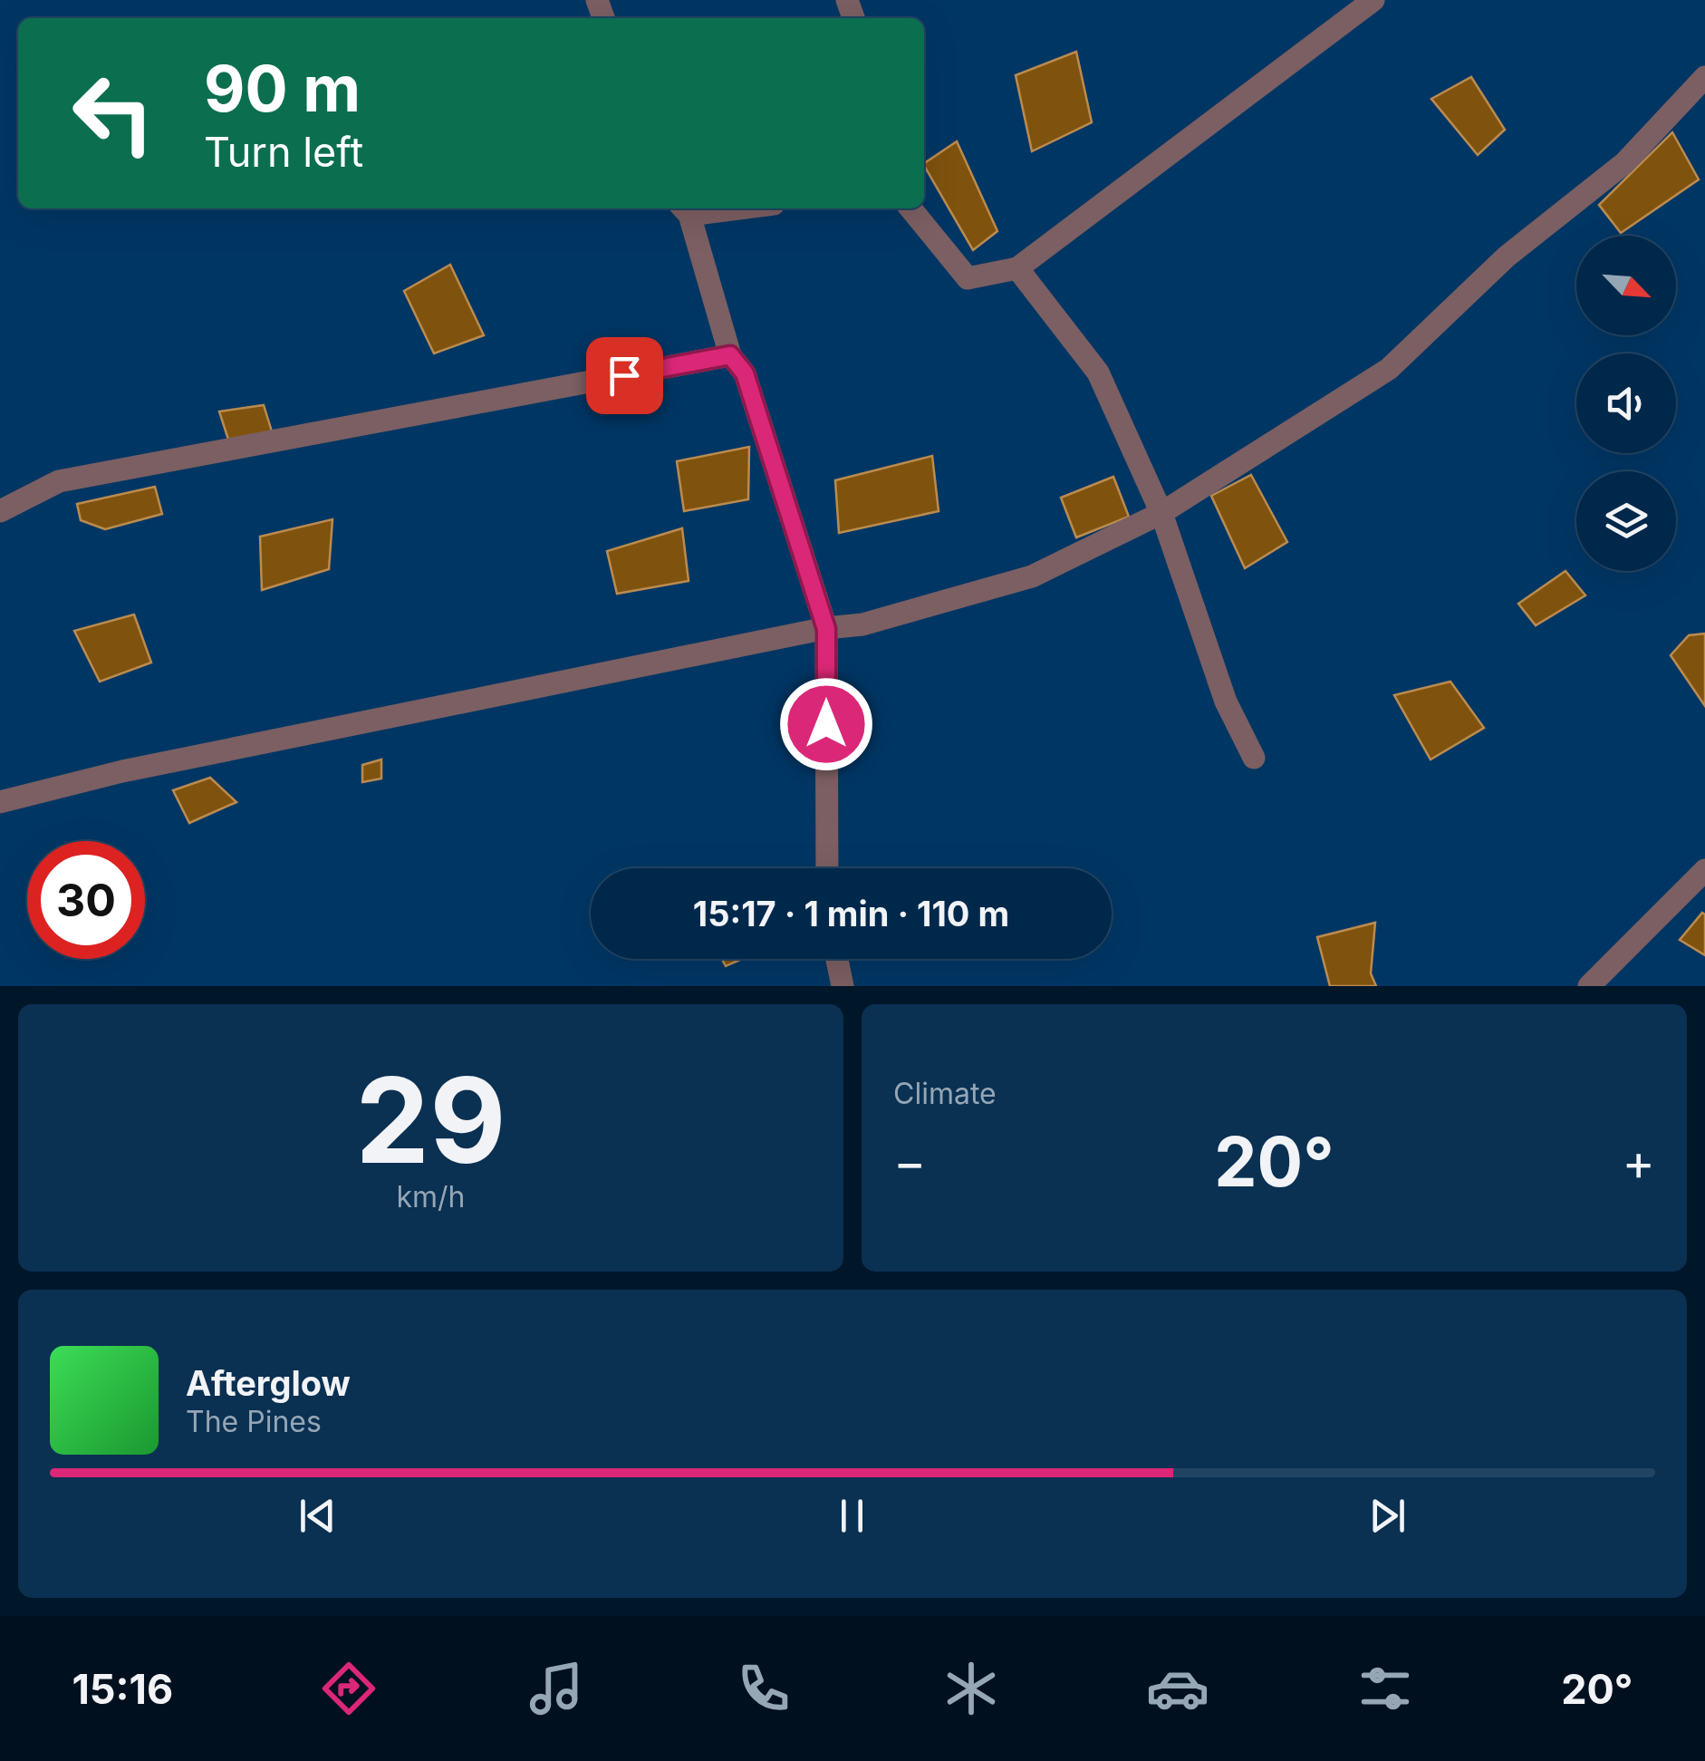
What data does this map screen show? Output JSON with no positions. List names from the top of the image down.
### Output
{
  "north": "bottom right",
  "page": {
    "turn": ["90 m", "Turn left"],
    "limit": "30",
    "trip": "15:17 · 1 min · 110 m",
    "tile": [
      ["29", "km/h"],
      "Climate"
    ],
    "heat": ["−", "20°", "+"],
    "song": ["Afterglow", "The Pines"],
    "tabs": ["15:16", "20°"]
  }
}
